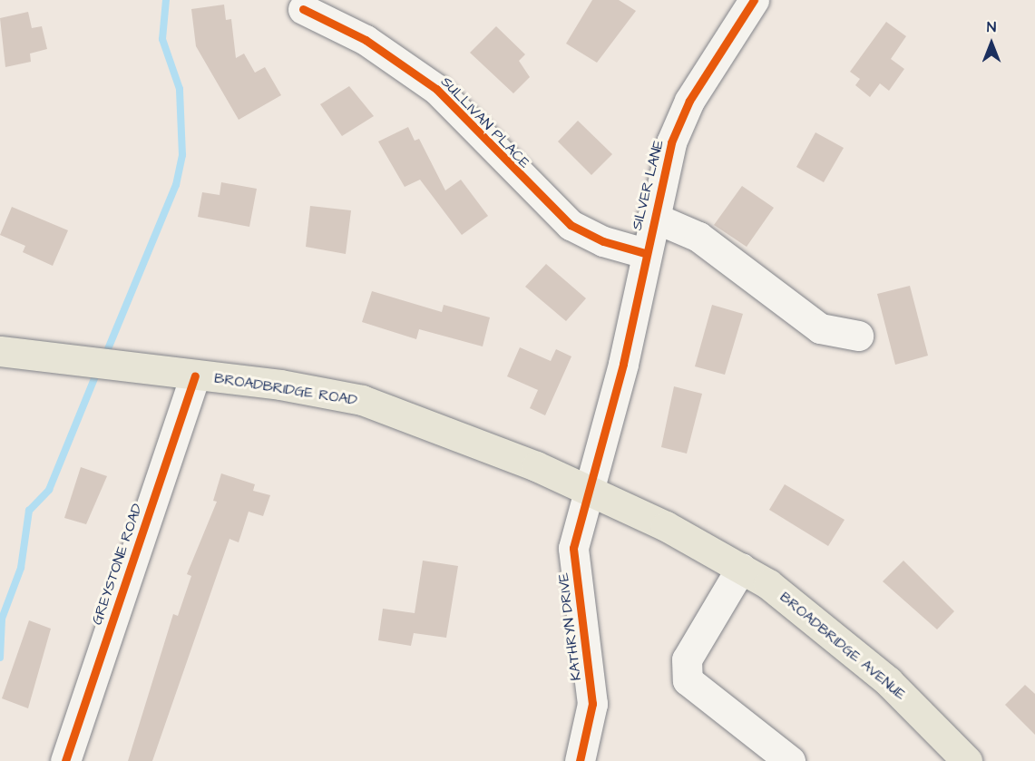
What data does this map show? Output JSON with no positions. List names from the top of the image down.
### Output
{
  "streets": {
    "main road": ["BROADBRIDGE ROAD", "BROADBRIDGE AVENUE"],
    "street": [
      "SULLIVAN PLACE",
      "SILVER LANE",
      "GREYSTONE ROAD",
      "KATHRYN DRIVE"
    ]
  },
  "crossings": [
    ["SULLIVAN PLACE", "SILVER LANE"],
    ["SILVER LANE", "BROADBRIDGE ROAD"],
    ["SILVER LANE", "KATHRYN DRIVE"],
    ["SILVER LANE", "BROADBRIDGE AVENUE"],
    ["BROADBRIDGE ROAD", "GREYSTONE ROAD"],
    ["BROADBRIDGE ROAD", "KATHRYN DRIVE"],
    ["BROADBRIDGE ROAD", "BROADBRIDGE AVENUE"],
    ["KATHRYN DRIVE", "BROADBRIDGE AVENUE"]
  ],
  "north": "top"
}
